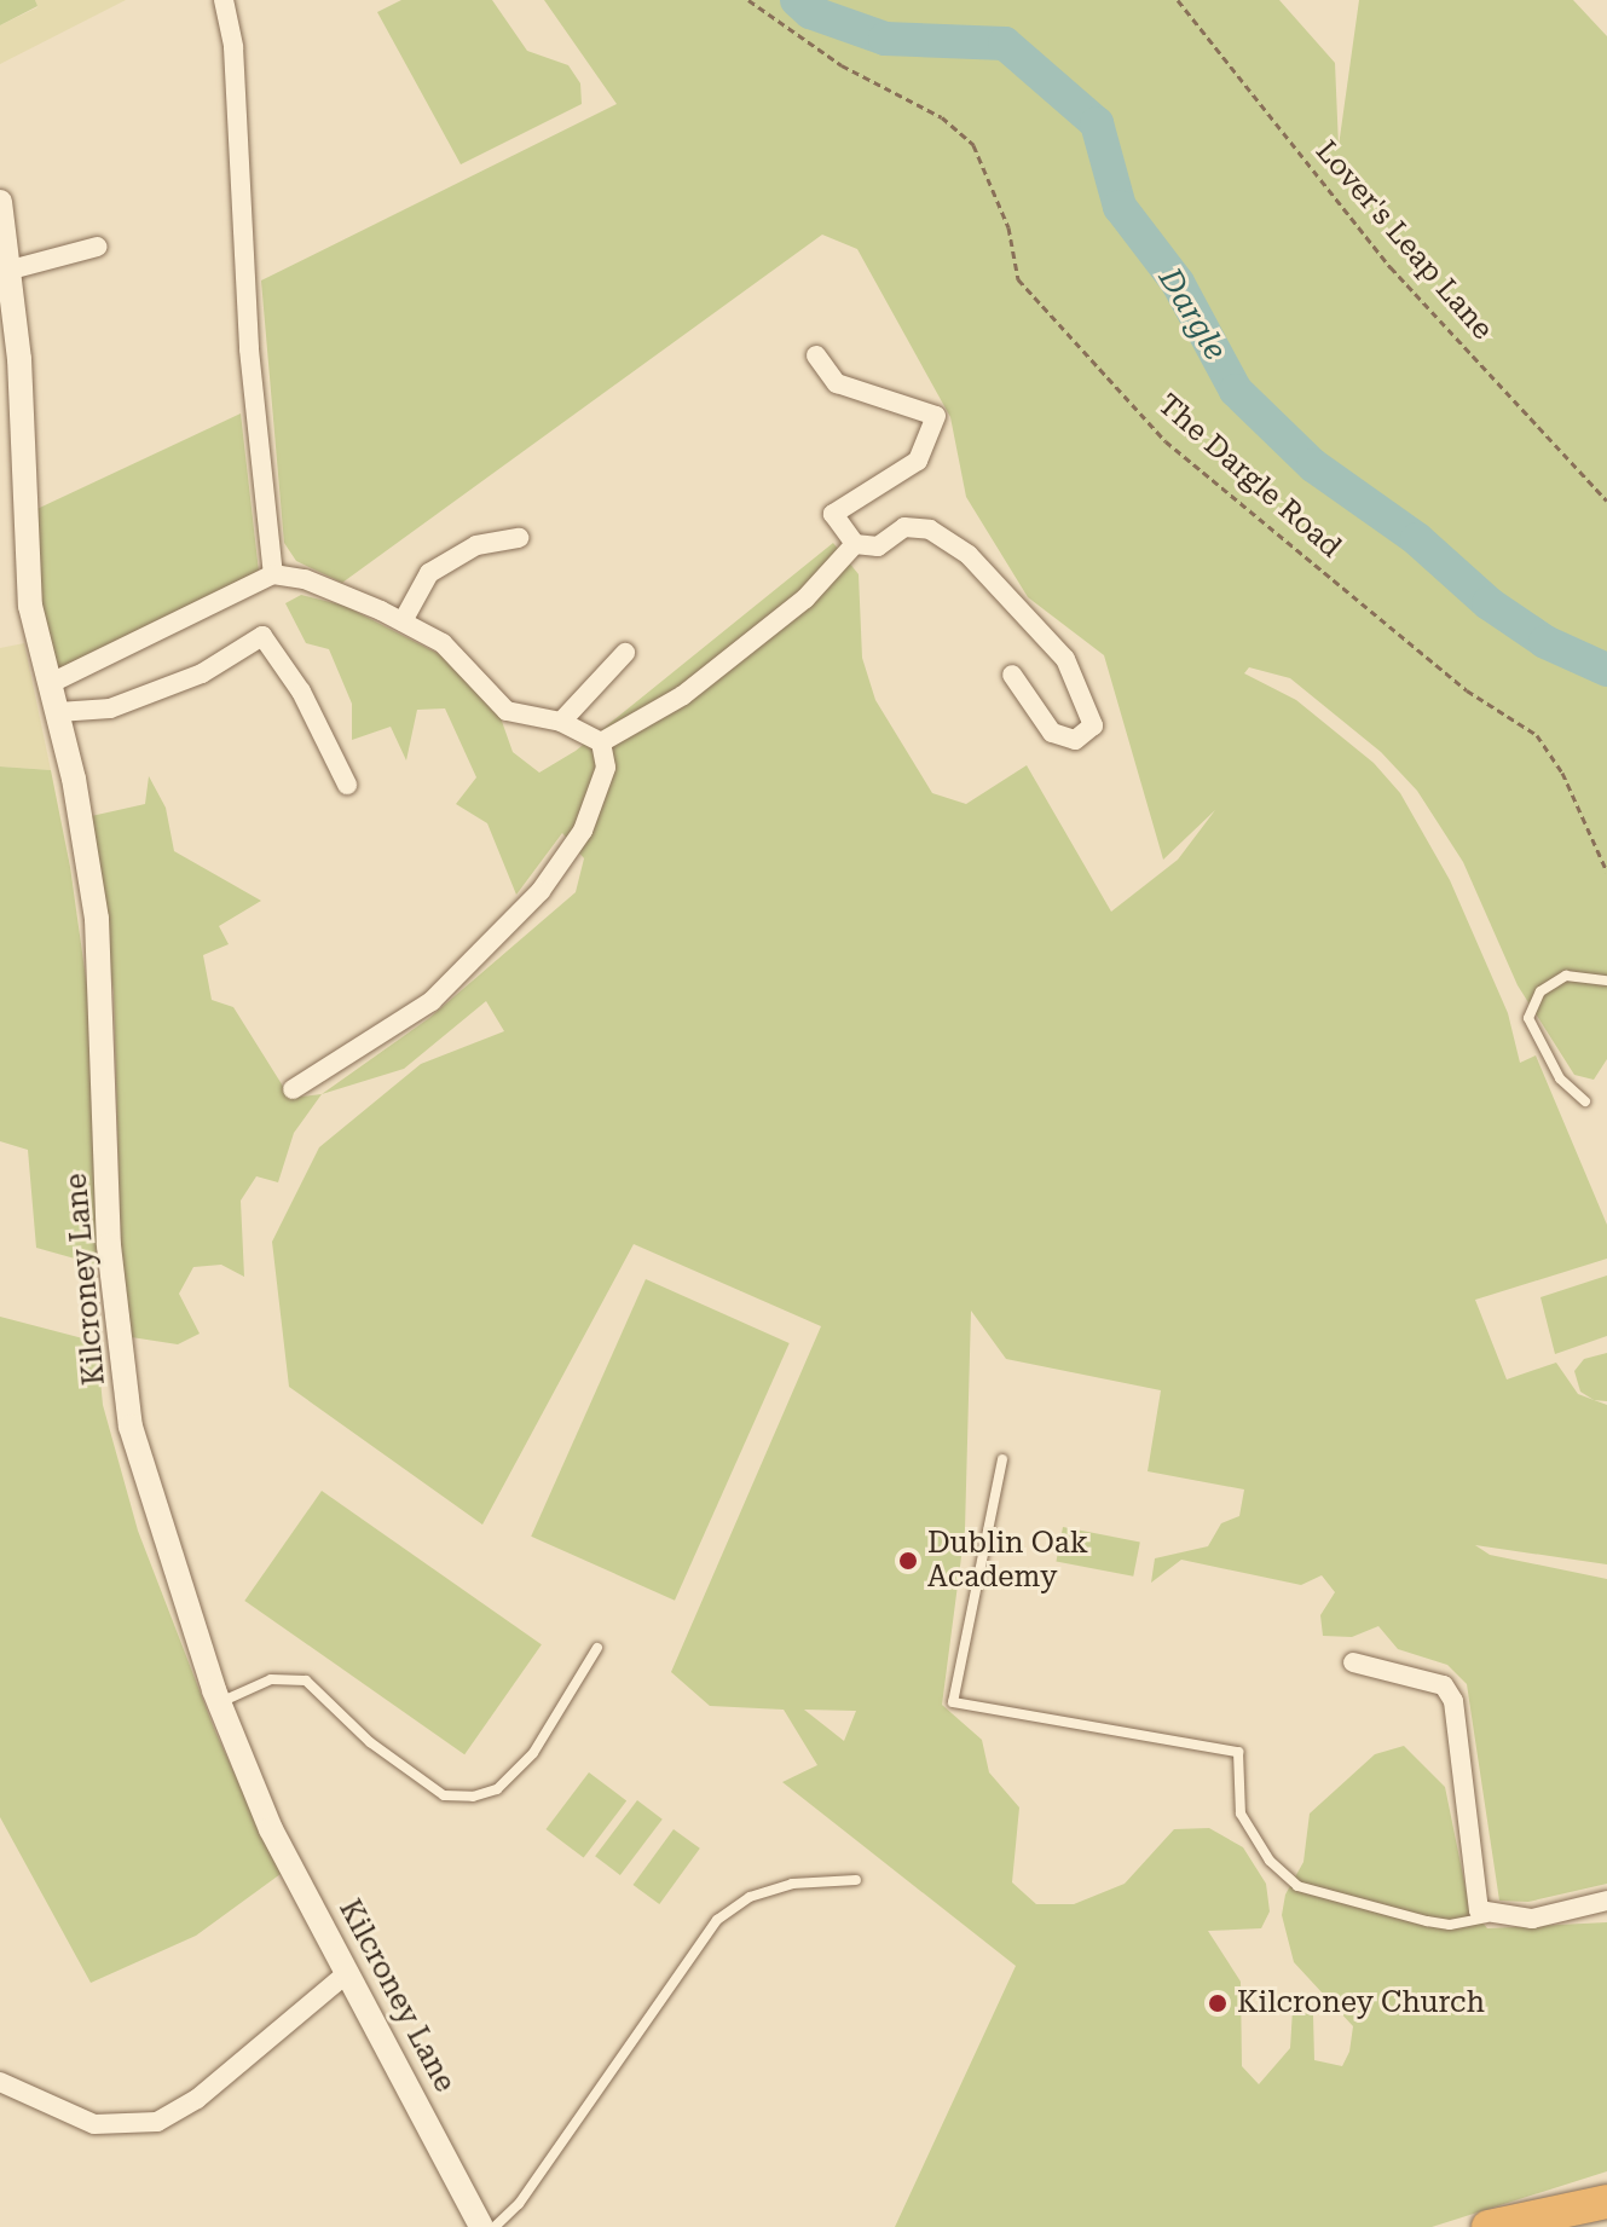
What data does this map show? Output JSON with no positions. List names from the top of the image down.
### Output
{
  "streets": {
    "street": ["Kilcroney Lane"],
    "path": ["Lover's Leap Lane", "The Dargle Road"]
  },
  "water": ["Dargle"],
  "places": ["Dublin Oak Academy", "Kilcroney Church"]
}
